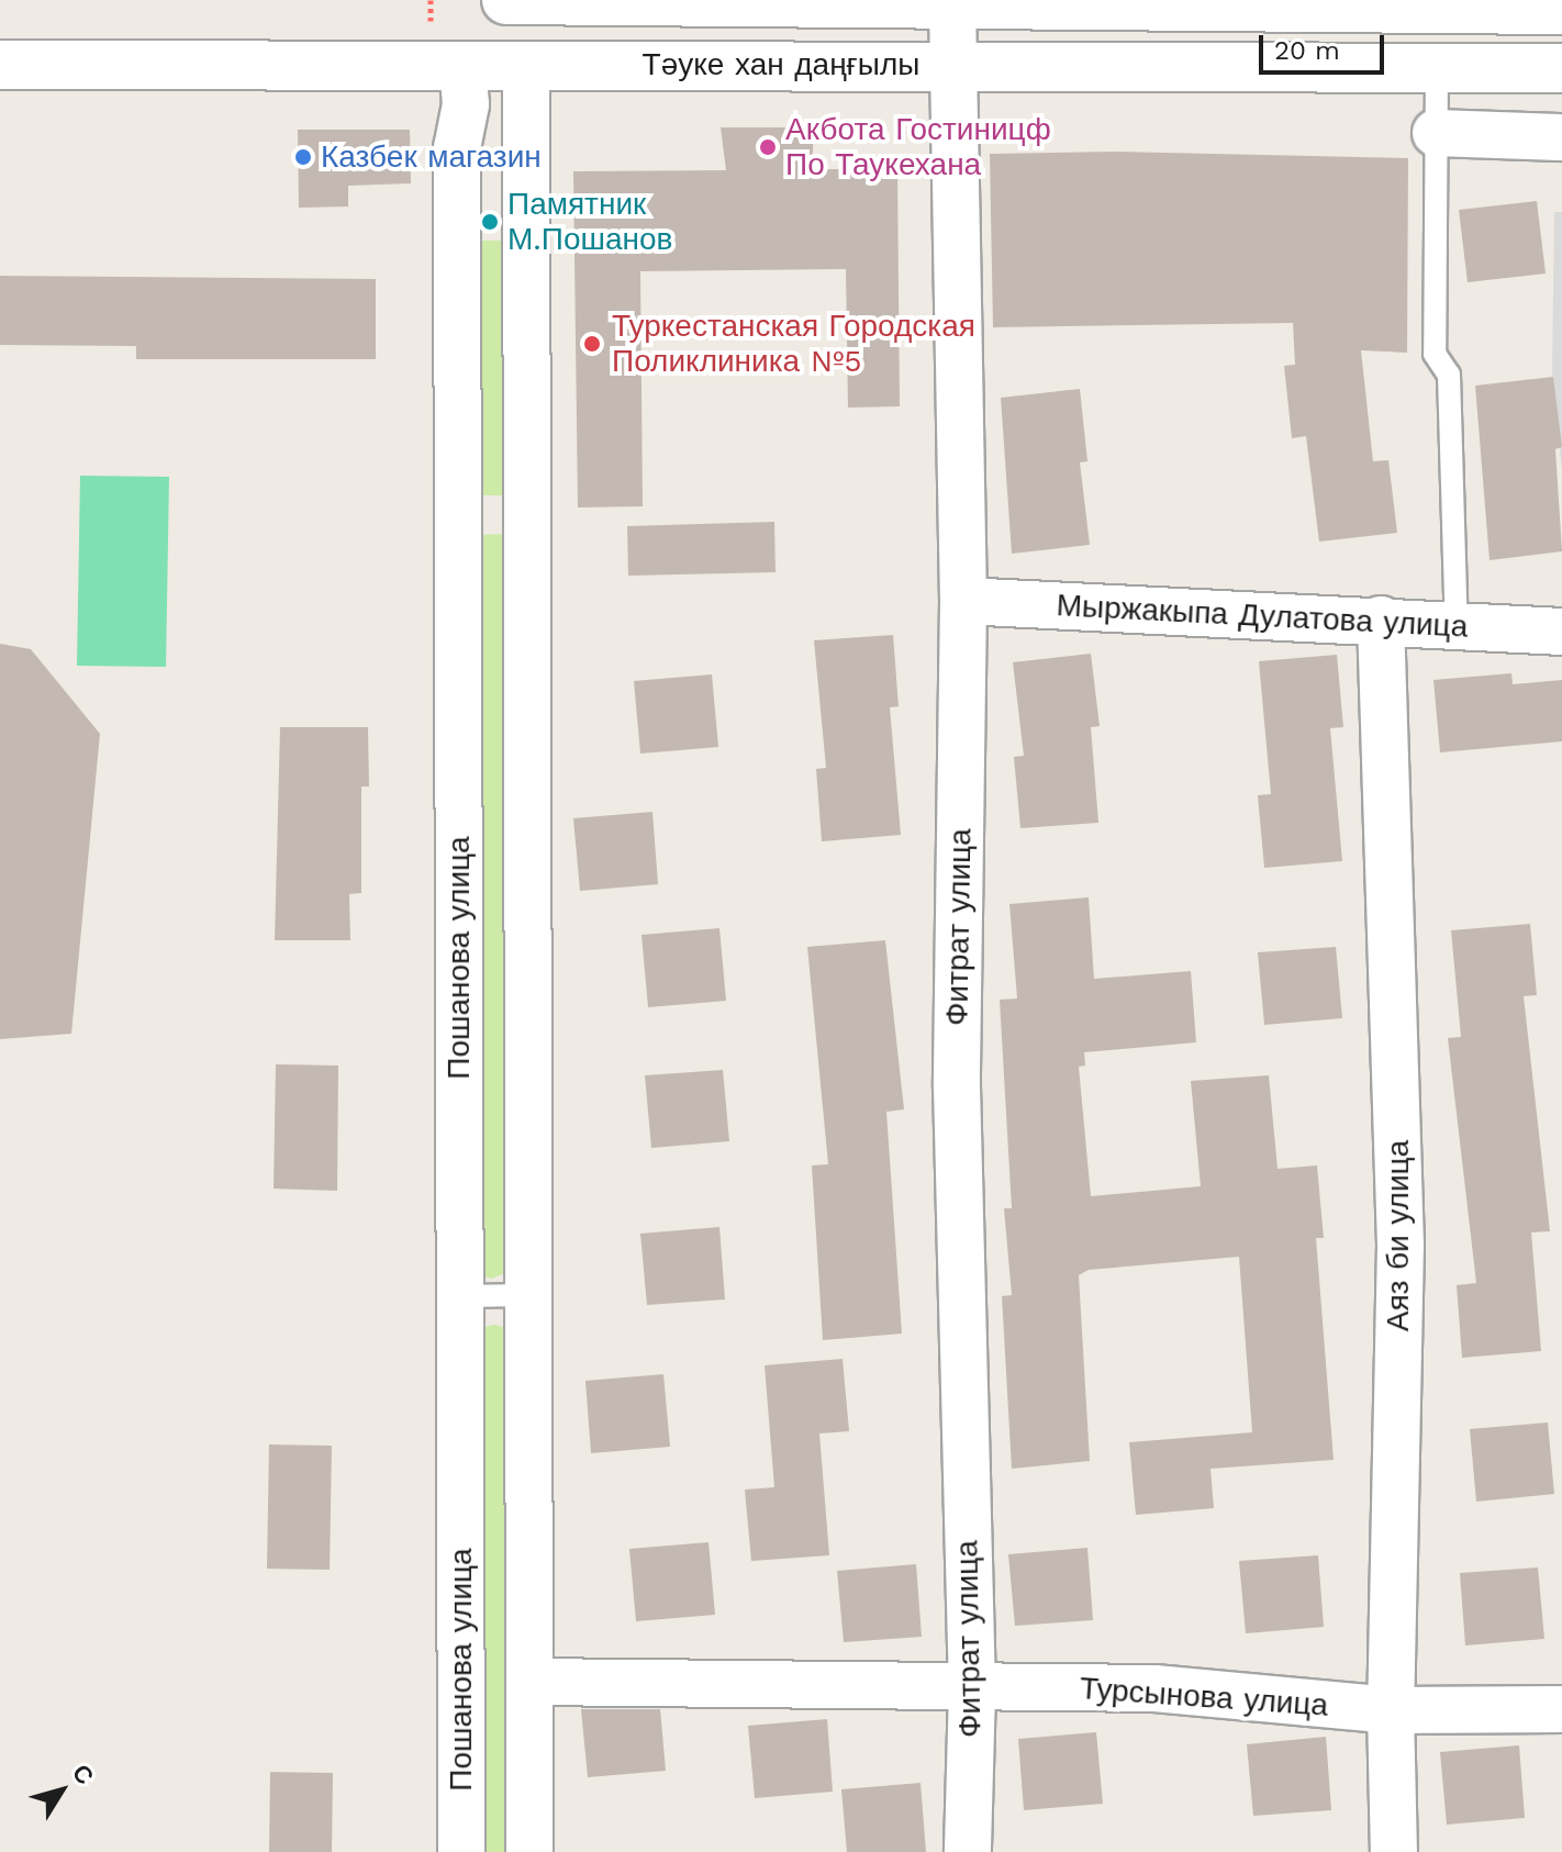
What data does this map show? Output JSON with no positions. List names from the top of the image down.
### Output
{
  "streets": {
    "street": [
      "Тәуке хан даңғылы",
      "Мыржакыпа Дулатова улица",
      "Фитрат улица",
      "Пошанова улица",
      "Аяз би улица",
      "Турсынова улица"
    ]
  },
  "crossings": [
    ["Тәуке хан даңғылы", "Фитрат улица"],
    ["Тәуке хан даңғылы", "Пошанова улица"],
    ["Мыржакыпа Дулатова улица", "Фитрат улица"],
    ["Мыржакыпа Дулатова улица", "Аяз би улица"],
    ["Фитрат улица", "Турсынова улица"],
    ["Аяз би улица", "Турсынова улица"]
  ],
  "places": [
    "Акбота Гостиницф По Таукехана",
    "Казбек магазин",
    "Памятник М.Пошанов",
    "Туркестанская Городская Поликлиника №5"
  ],
  "scale_bar": "20 m",
  "north": "top right"
}
